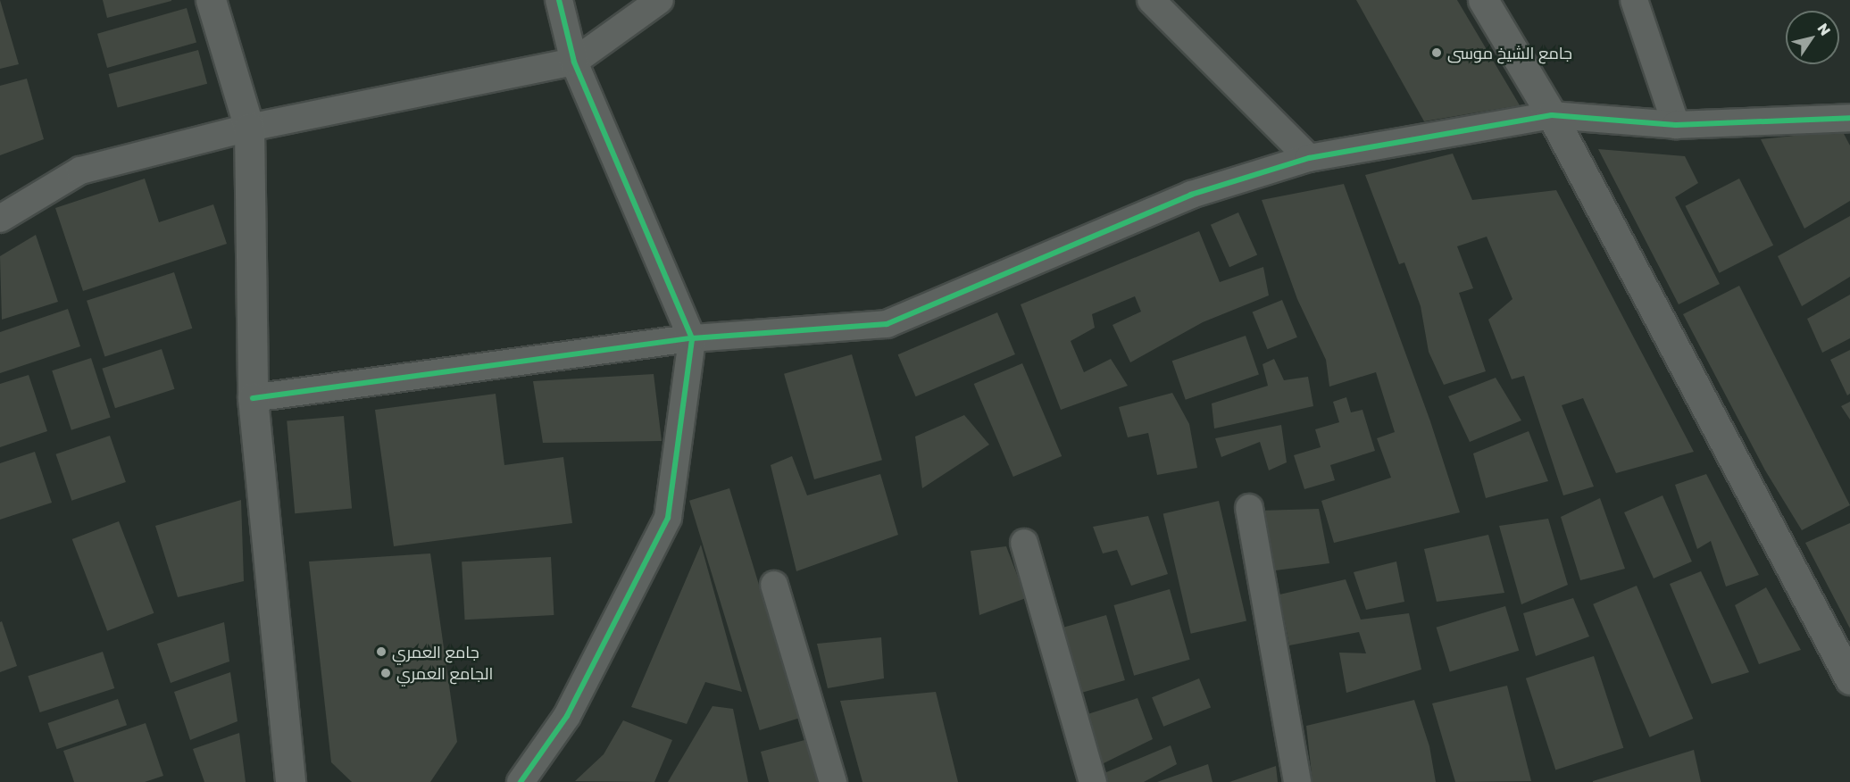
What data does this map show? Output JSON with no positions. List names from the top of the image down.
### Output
{
  "places": ["جامع الشيخ موسى", "جامع العمري", "الجامع العمري"],
  "north": "top right"
}
